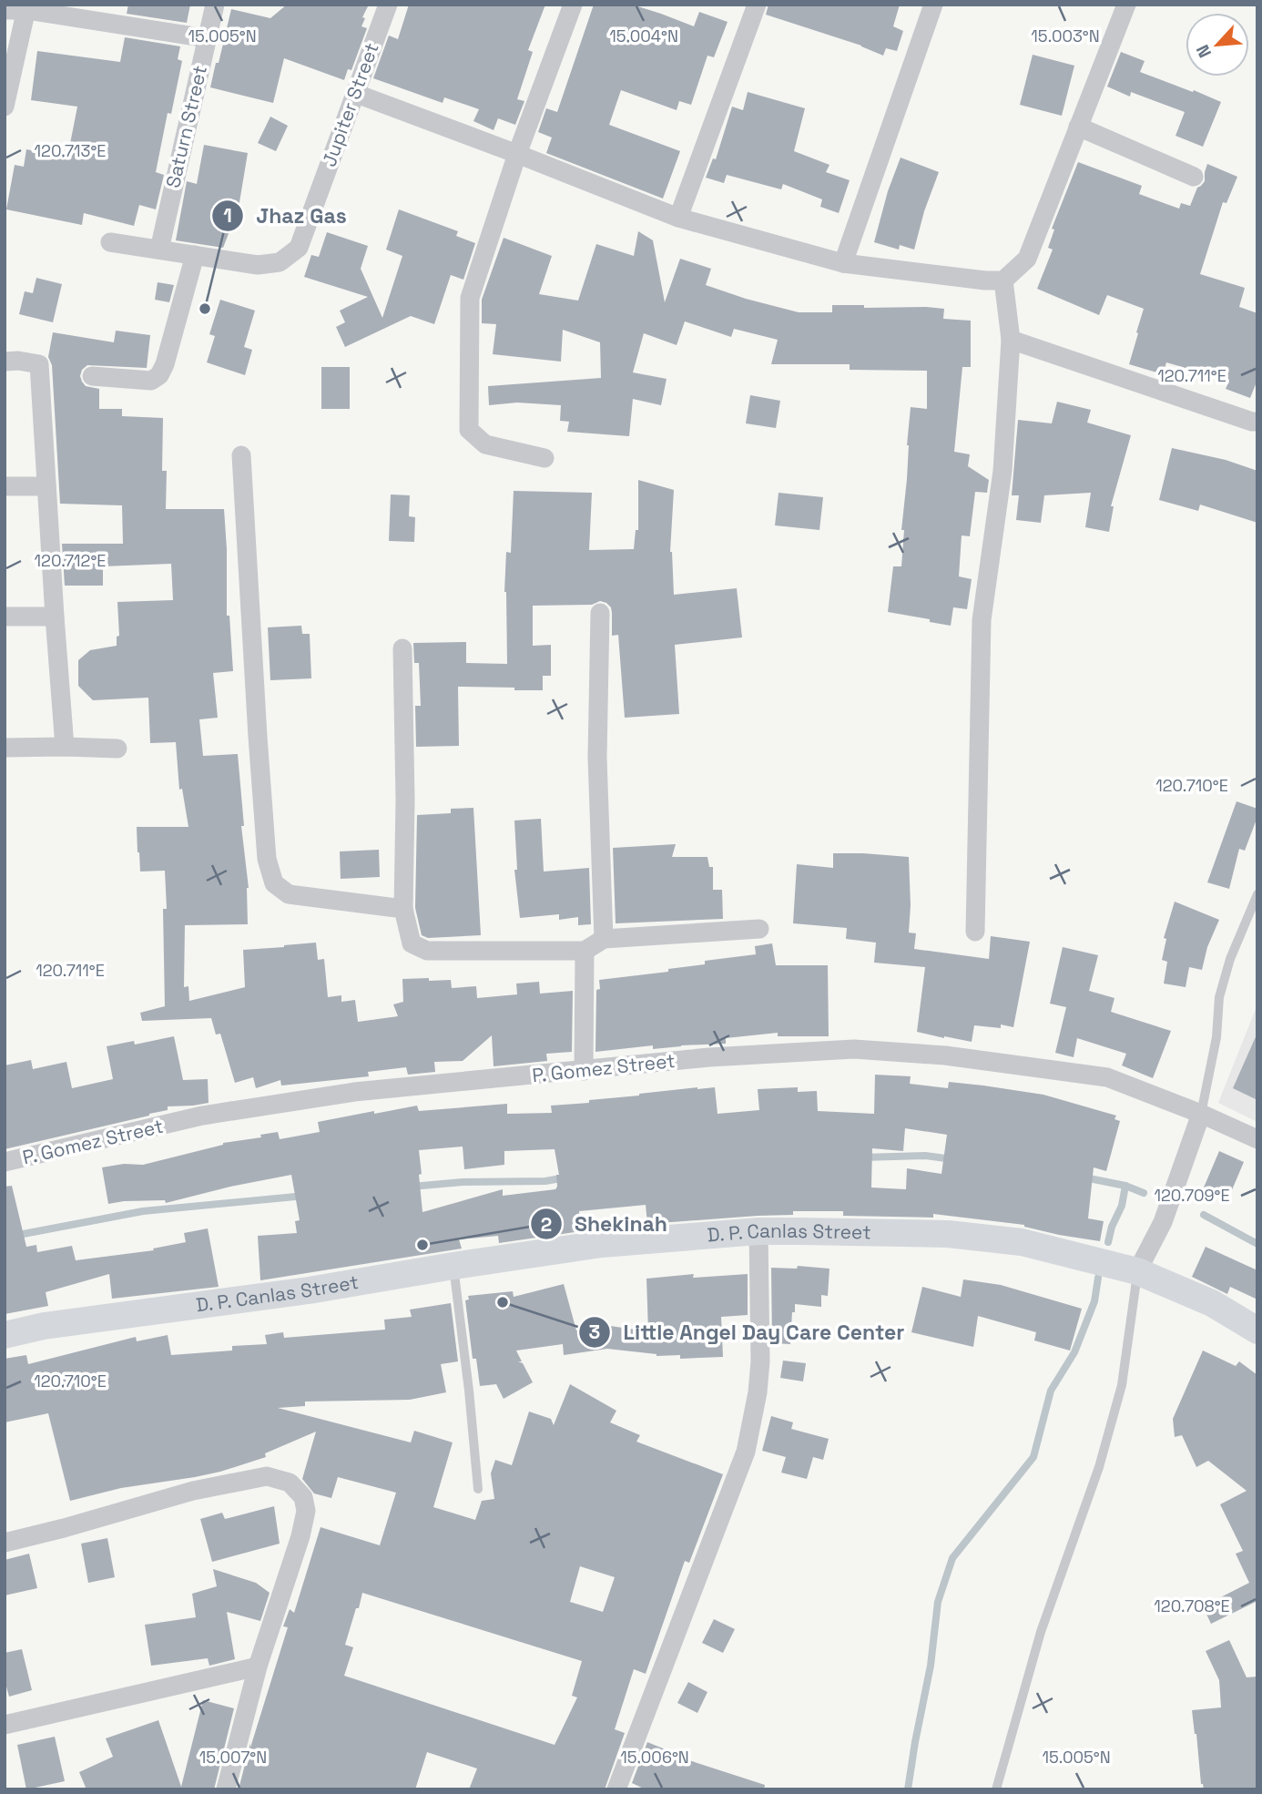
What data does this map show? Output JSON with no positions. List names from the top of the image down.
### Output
{
  "streets": {
    "main road": ["D. P. Canlas Street"],
    "street": ["Jupiter Street", "Saturn Street", "P. Gomez Street"]
  },
  "crossings": [
    ["Jupiter Street", "Saturn Street"]
  ],
  "places": ["Jhaz Gas", "Shekinah", "Little Angel Day Care Center"],
  "north": "bottom left",
  "coordinates": [
    "15.005°N",
    "15.004°N",
    "15.003°N",
    "120.713°E",
    "120.711°E",
    "120.712°E",
    "120.710°E",
    "120.709°E",
    "120.708°E",
    "15.007°N",
    "15.006°N"
  ]
}
